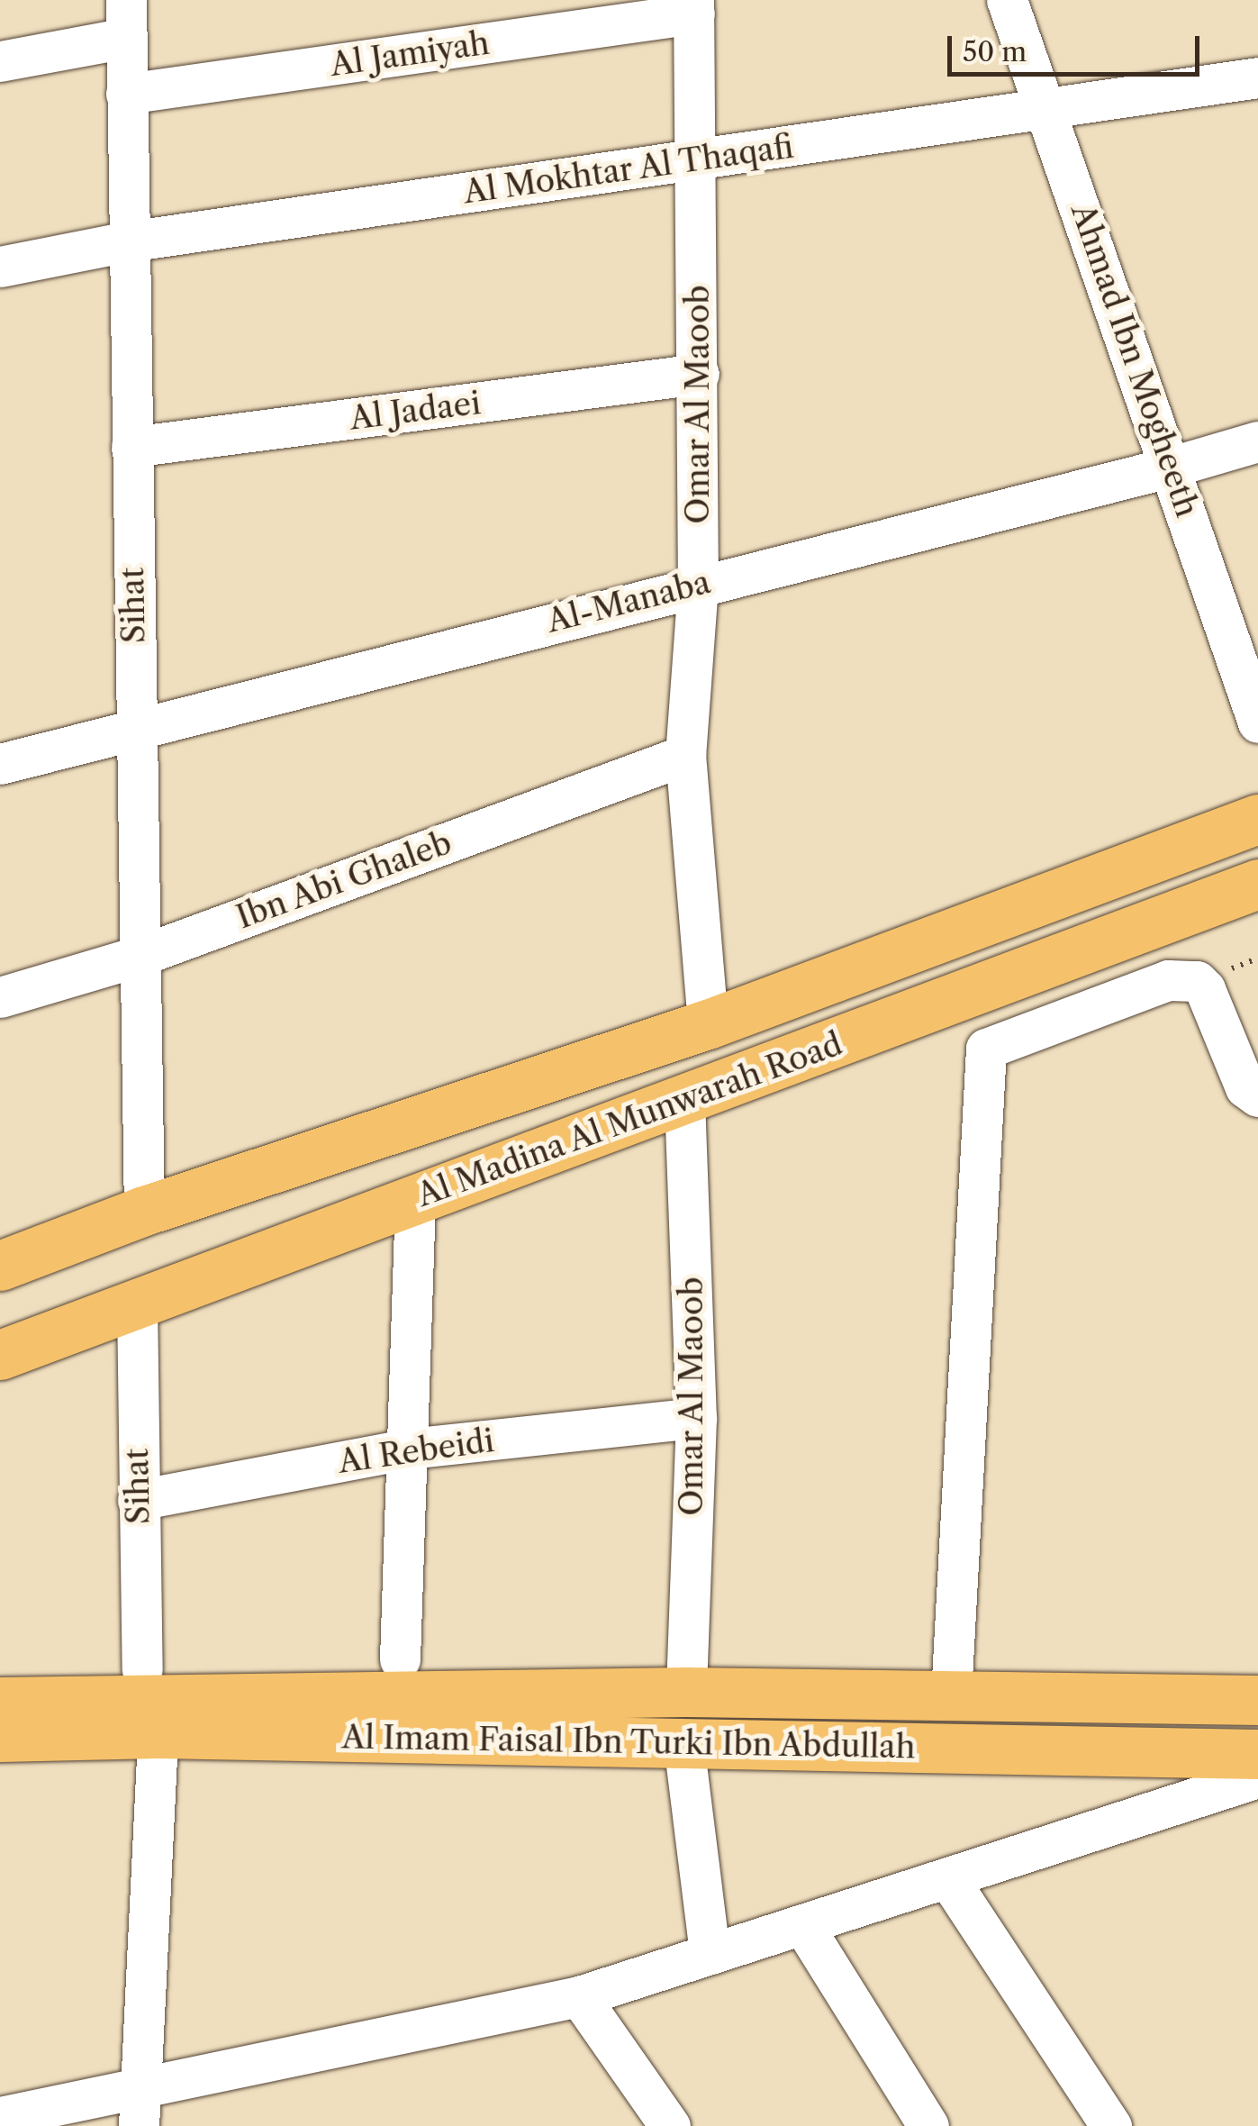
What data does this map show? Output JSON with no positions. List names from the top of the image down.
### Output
{
  "streets": {
    "main road": ["Al Madina Al Munwarah Road", "Al Imam Faisal Ibn Turki Ibn Abdullah"],
    "street": [
      "Al Jamiyah",
      "Al Mokhtar Al Thaqafi",
      "Ahmad Ibn Mogheeth",
      "Omar Al Maoob",
      "Al Jadaei",
      "Al-Manaba",
      "Sihat",
      "Ibn Abi Ghaleb",
      "Al Rebeidi"
    ]
  },
  "crossings": [
    ["Al Jamiyah", "Omar Al Maoob"],
    ["Al Jamiyah", "Sihat"],
    ["Al Mokhtar Al Thaqafi", "Ahmad Ibn Mogheeth"],
    ["Al Mokhtar Al Thaqafi", "Omar Al Maoob"],
    ["Al Mokhtar Al Thaqafi", "Sihat"],
    ["Ahmad Ibn Mogheeth", "Al-Manaba"],
    ["Omar Al Maoob", "Al Jadaei"],
    ["Omar Al Maoob", "Al-Manaba"],
    ["Omar Al Maoob", "Ibn Abi Ghaleb"],
    ["Omar Al Maoob", "Al Madina Al Munwarah Road"],
    ["Omar Al Maoob", "Al Rebeidi"],
    ["Omar Al Maoob", "Al Imam Faisal Ibn Turki Ibn Abdullah"],
    ["Al Jadaei", "Sihat"],
    ["Al-Manaba", "Sihat"],
    ["Sihat", "Ibn Abi Ghaleb"],
    ["Sihat", "Al Madina Al Munwarah Road"],
    ["Sihat", "Al Rebeidi"]
  ],
  "scale_bar": "50 m"
}
